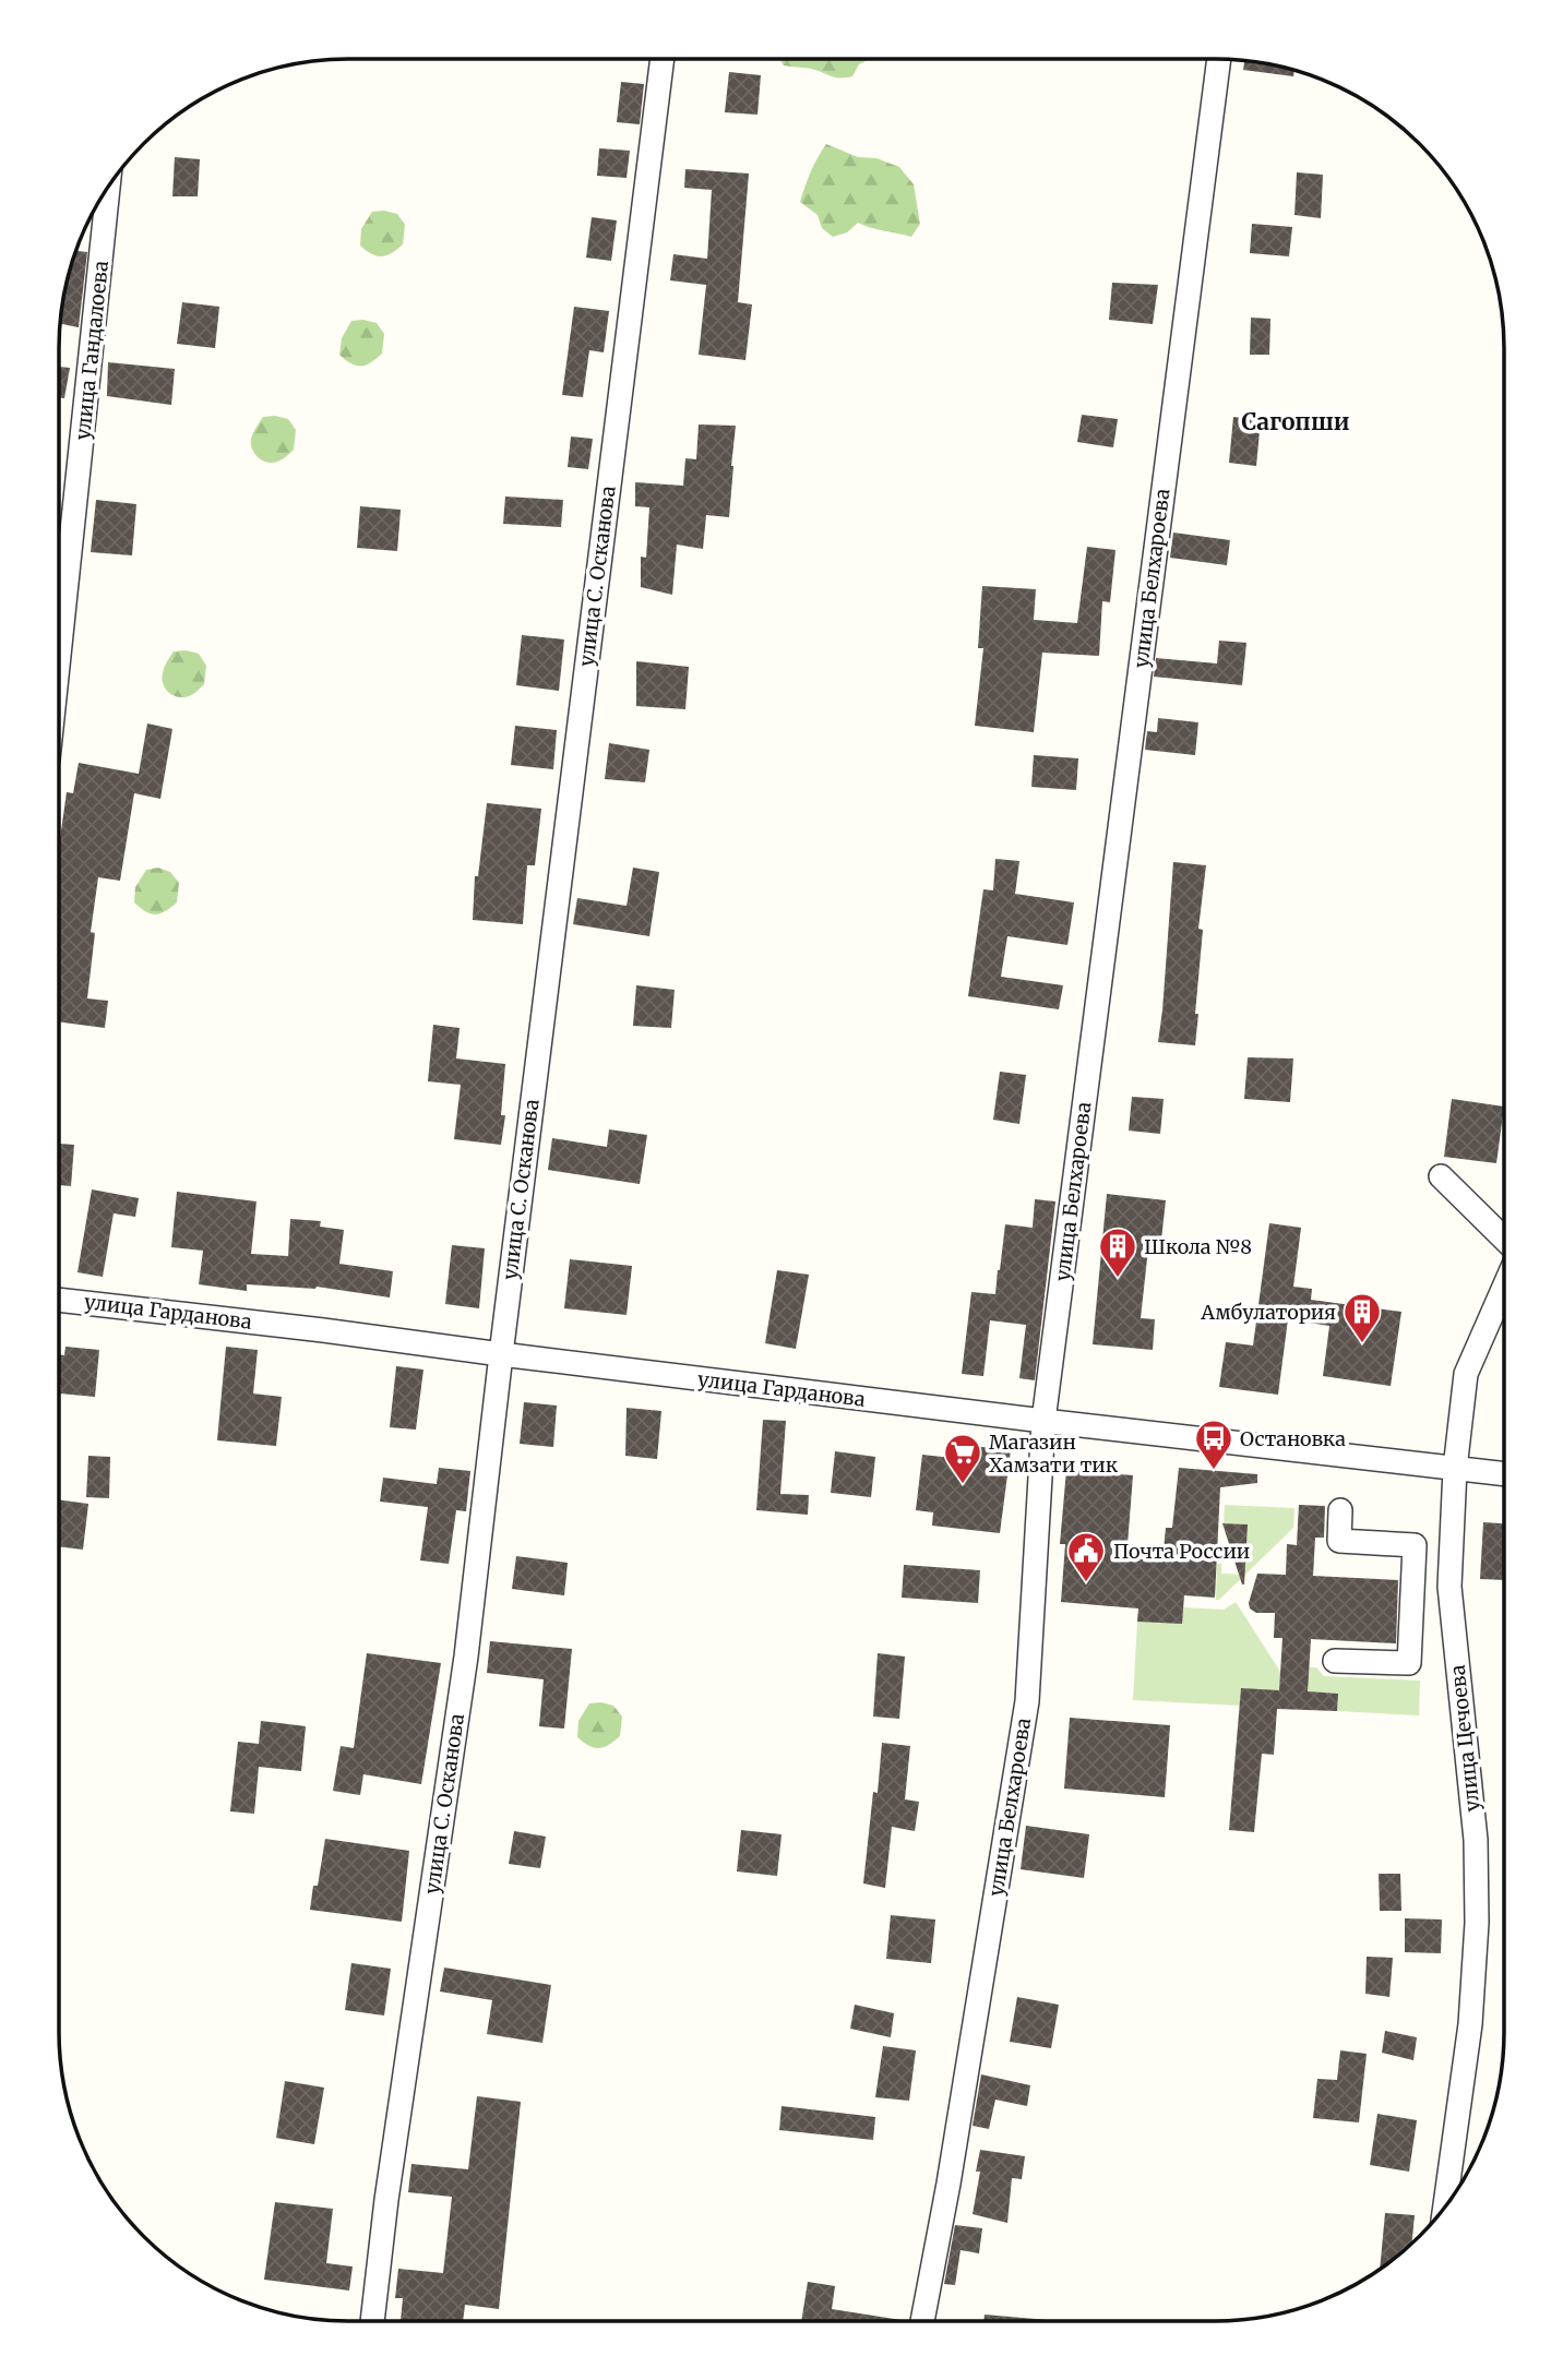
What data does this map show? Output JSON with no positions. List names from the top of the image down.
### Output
{
  "streets": {
    "street": [
      "улица Гандалоева",
      "улица С. Осканова",
      "улица Белхароева",
      "улица Гарданова",
      "улица Цечоева"
    ]
  },
  "crossings": [
    ["улица С. Осканова", "улица Гарданова"],
    ["улица Белхароева", "улица Гарданова"],
    ["улица Гарданова", "улица Цечоева"]
  ],
  "districts": ["Сагопши"],
  "places": {
    "building": ["Школа №8", "Амбулатория"],
    "bus stop": ["Остановка"],
    "supermarket": ["Магазин Хамзати тик"],
    "public building": ["Почта России"]
  }
}
